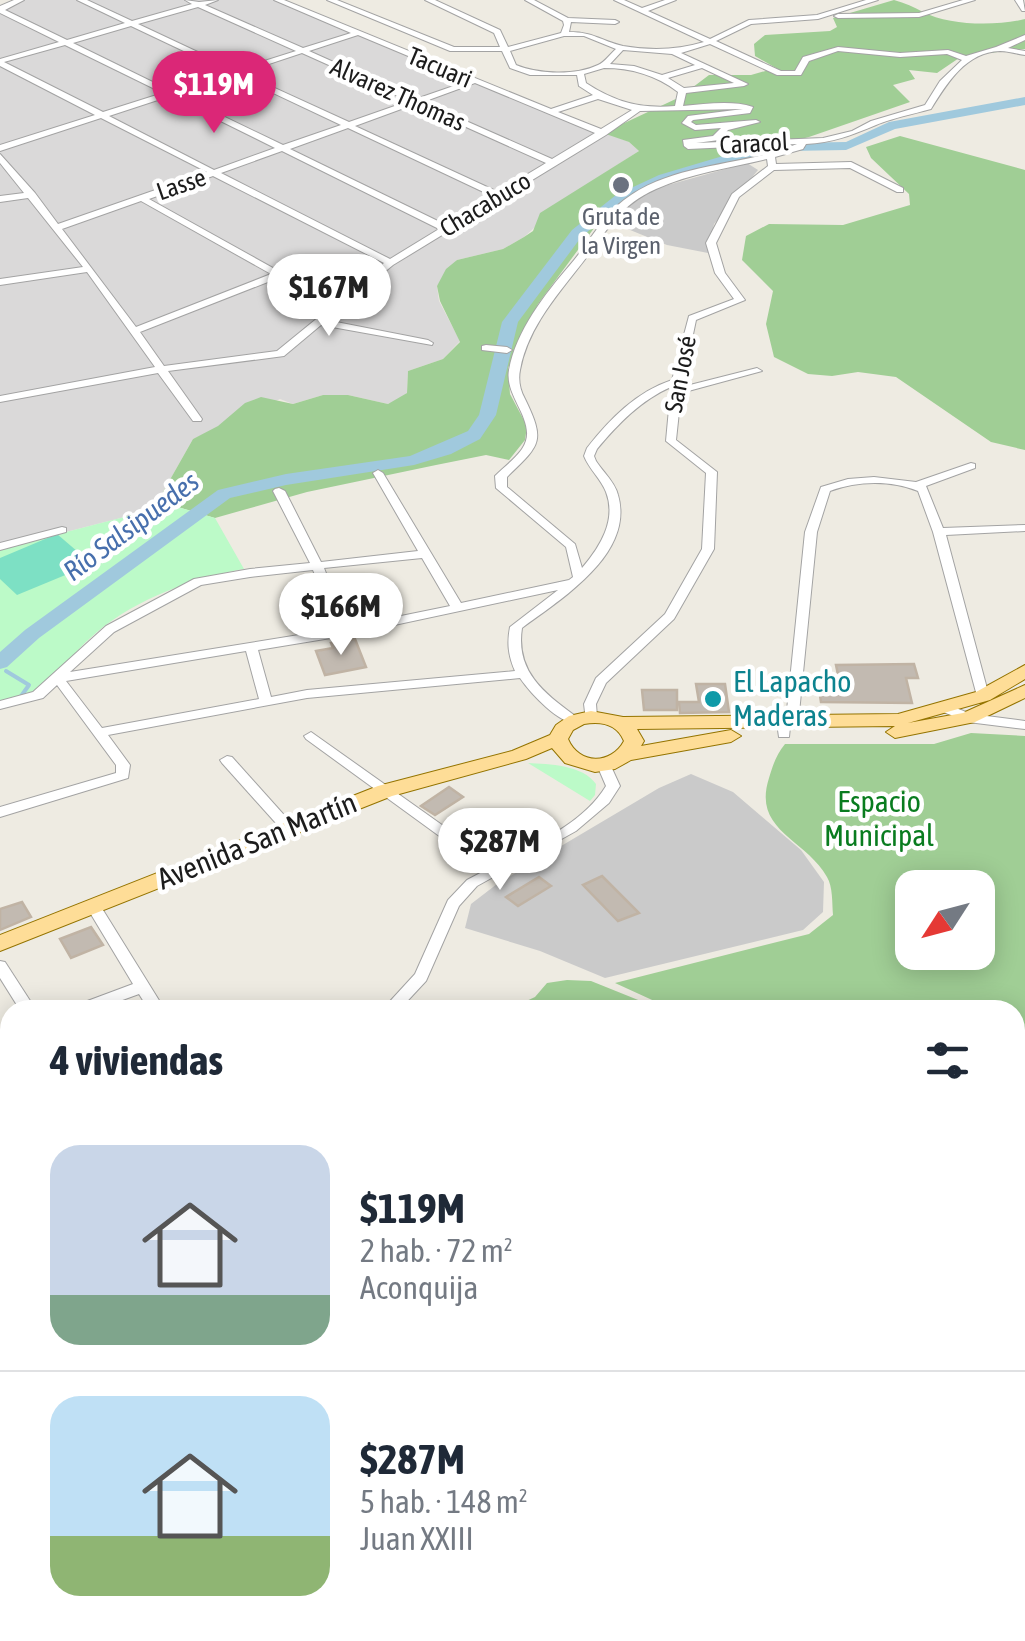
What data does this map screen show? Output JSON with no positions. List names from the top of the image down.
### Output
{
  "streets": {
    "main road": ["Avenida San Martín"],
    "street": [
      "Tacuari",
      "Alvarez Thomas",
      "Caracol",
      "Lasse",
      "Chacabuco",
      "San José"
    ]
  },
  "crossings": [
    ["Tacuari", "Lasse"],
    ["Tacuari", "Chacabuco"],
    ["Alvarez Thomas", "Lasse"],
    ["Alvarez Thomas", "Chacabuco"],
    ["Caracol", "Chacabuco"],
    ["San José", "Avenida San Martín"]
  ],
  "water": ["Río Salsipuedes"],
  "parks": ["Espacio Municipal"],
  "places": ["Gruta de la Virgen", "El Lapacho Maderas"],
  "north": "bottom left",
  "page": {
    "price": [
      "$119M",
      "$167M",
      "$166M",
      "$287M"
    ],
    "heading": "4 viviendas",
    "list": [
      {
        "name": "$119M",
        "note": "2 hab. · 72 m² · Aconquija"
      },
      {
        "name": "$287M",
        "note": "5 hab. · 148 m² · Juan XXIII"
      }
    ]
  }
}
